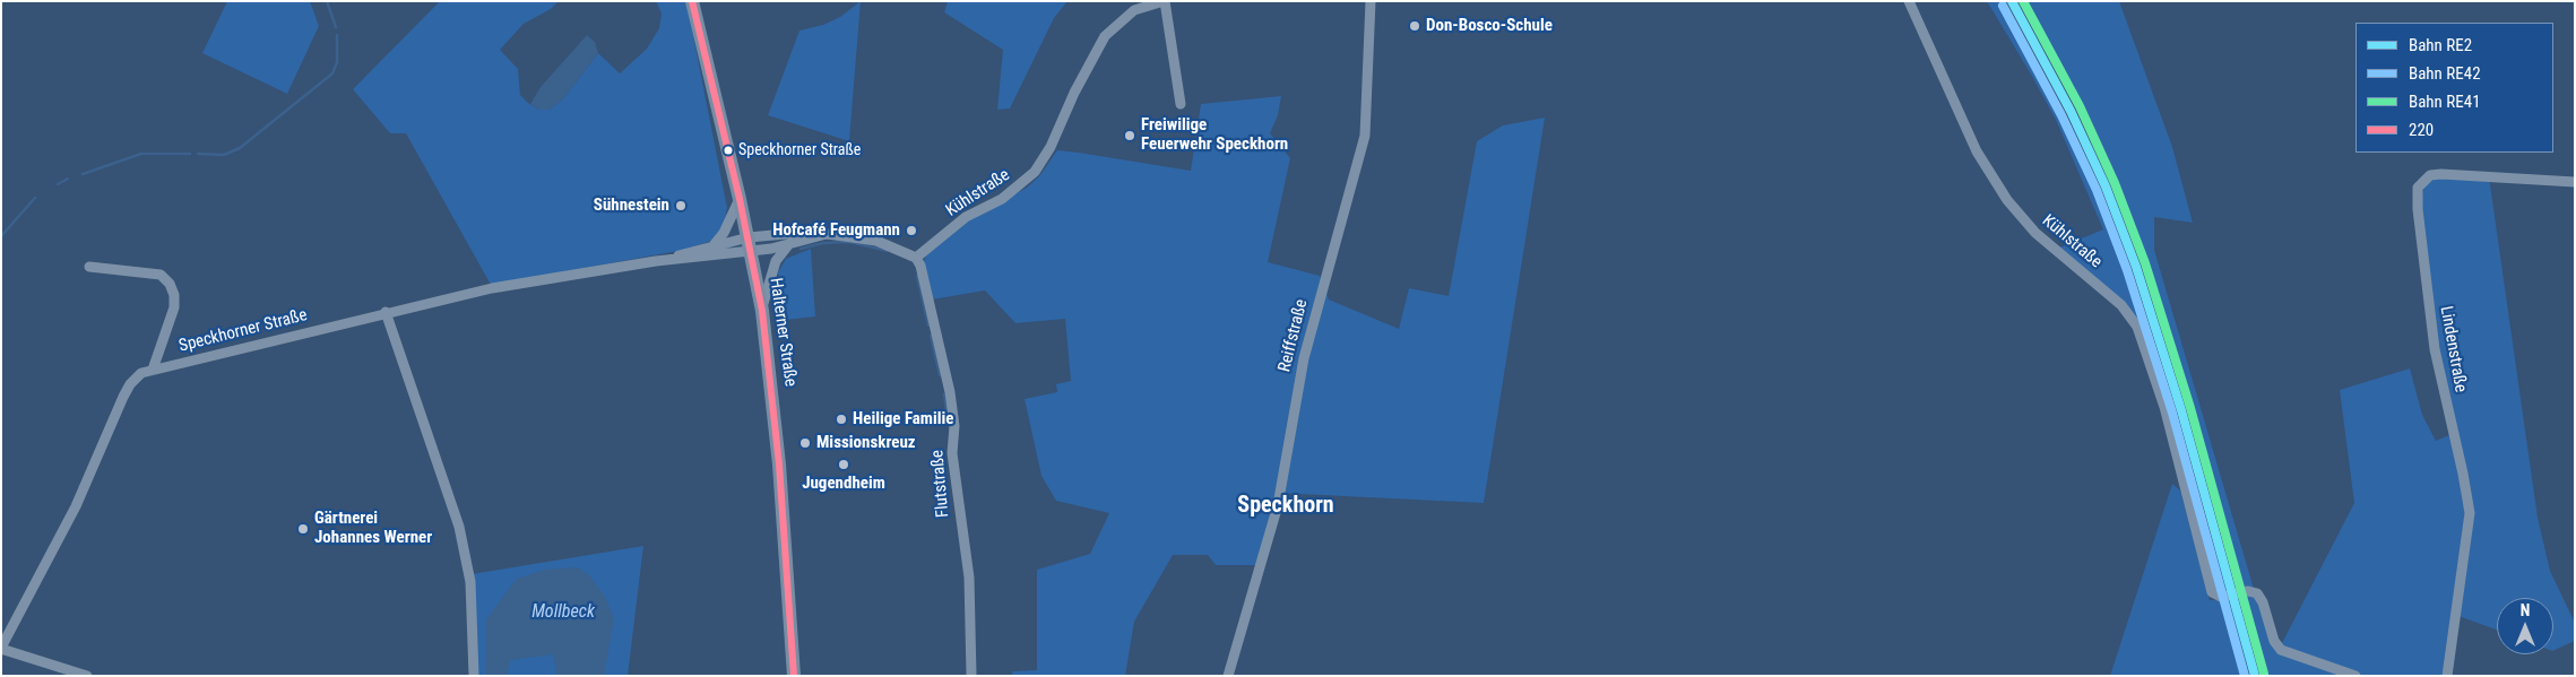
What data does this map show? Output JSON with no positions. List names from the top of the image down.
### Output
{
  "streets": {
    "main road": ["Halterner Straße"],
    "street": [
      "Kühlstraße",
      "Speckhorner Straße",
      "Reiffstraße",
      "Lindenstraße",
      "Flutstraße"
    ]
  },
  "crossings": [
    ["Kühlstraße", "Flutstraße"],
    ["Speckhorner Straße", "Halterner Straße"]
  ],
  "districts": ["Speckhorn"],
  "water": ["Mollbeck"],
  "places": [
    "Don-Bosco-Schule",
    "Freiwilige Feuerwehr Speckhorn",
    "Speckhorner Straße",
    "Sühnestein",
    "Hofcafé Feugmann",
    "Heilige Familie",
    "Missionskreuz",
    "Jugendheim",
    "Gärtnerei Johannes Werner"
  ],
  "lines": [
    "rail line RE2",
    "rail line RE41",
    "transit line 220",
    "rail line RE42"
  ],
  "legend": [
    "Bahn RE2",
    "Bahn RE42",
    "Bahn RE41",
    "220"
  ],
  "north": "top"
}
